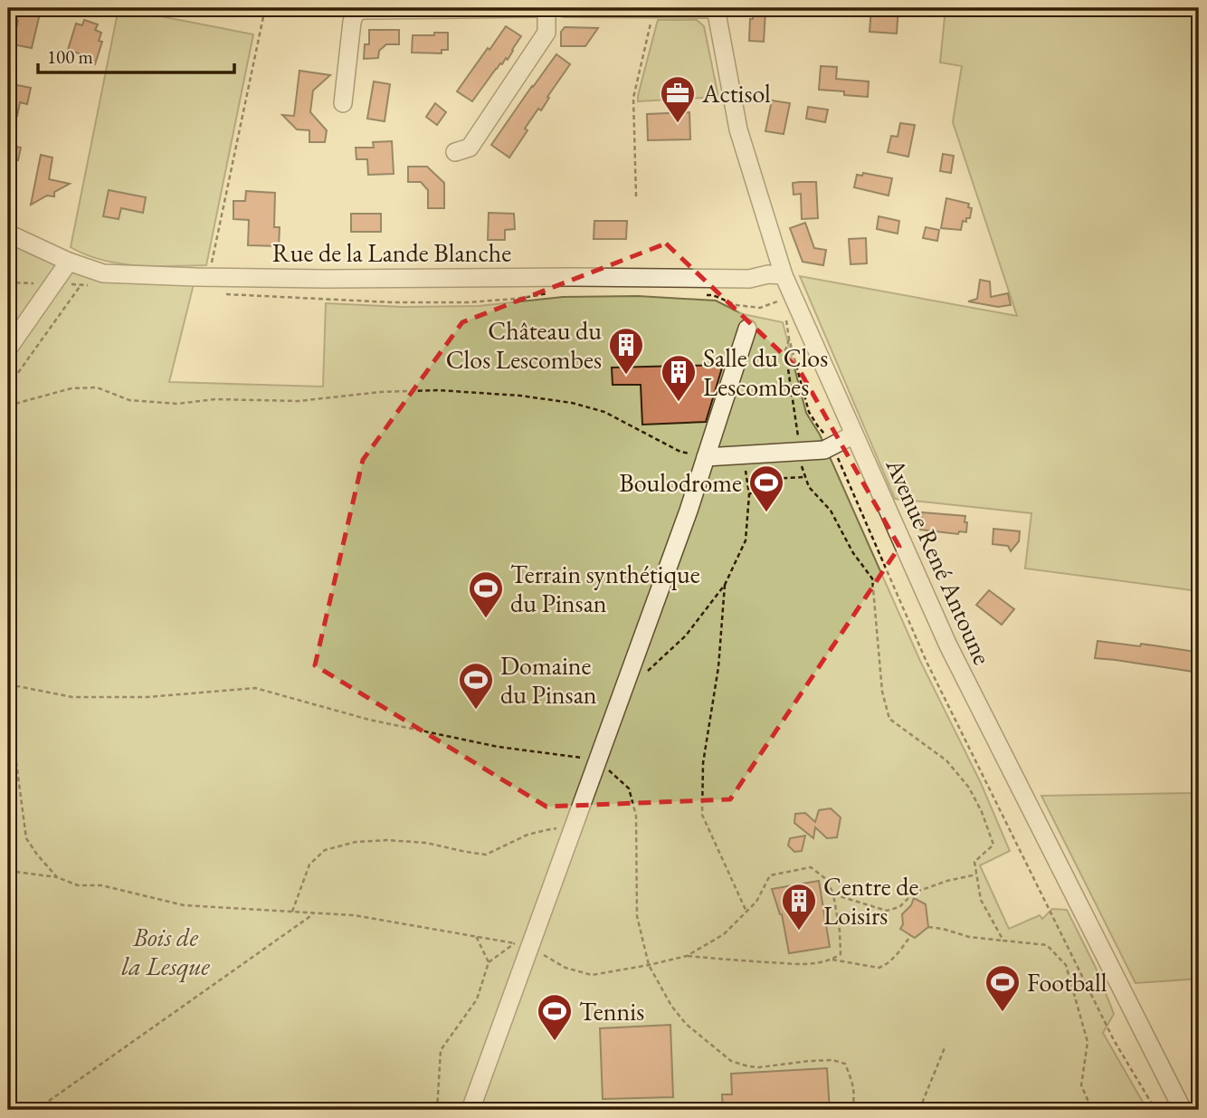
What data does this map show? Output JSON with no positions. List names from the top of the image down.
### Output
{
  "streets": {
    "street": ["Rue de la Lande Blanche", "Avenue René Antoune"]
  },
  "crossings": [
    ["Rue de la Lande Blanche", "Avenue René Antoune"]
  ],
  "parks": ["Bois de la Lesque"],
  "places": {
    "office": ["Actisol"],
    "building": ["Château du Clos Lescombes", "Salle du Clos Lescombes", "Centre de Loisirs"],
    "sports": [
      "Boulodrome",
      "Terrain synthétique du Pinsan",
      "Domaine du Pinsan",
      "Football",
      "Tennis"
    ]
  },
  "scale_bar": "100 m"
}
